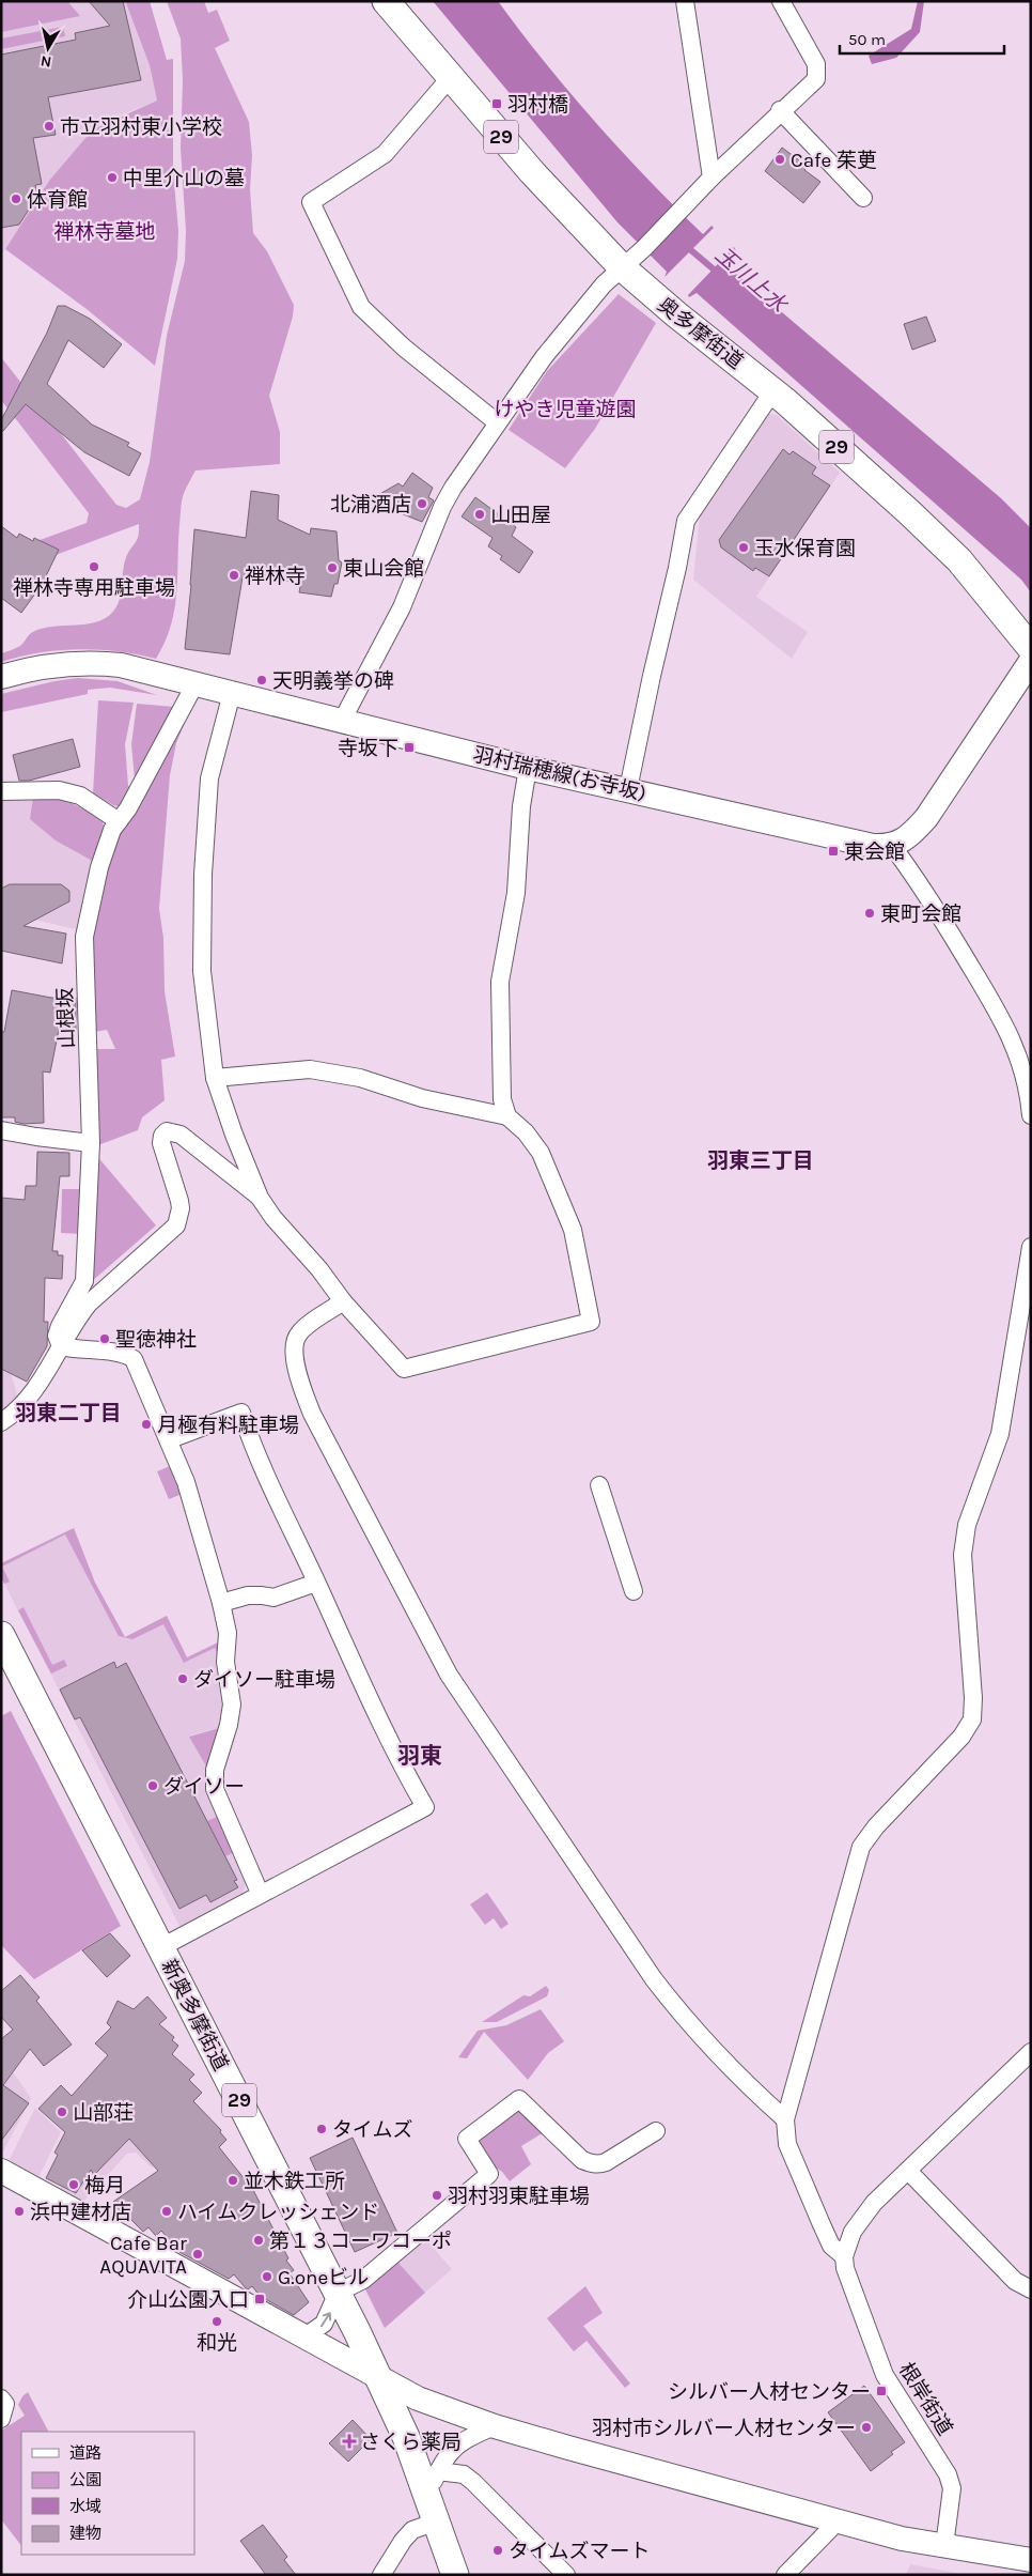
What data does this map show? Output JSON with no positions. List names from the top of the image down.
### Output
{
  "streets": {
    "main road": [
      "29",
      "奥多摩街道",
      "羽村瑞穂線(お寺坂)",
      "新奥多摩街道"
    ],
    "street": ["山根坂", "根岸街道"]
  },
  "crossings": [
    ["羽村瑞穂線(お寺坂)", "山根坂"]
  ],
  "districts": ["羽東三丁目", "羽東二丁目", "羽東"],
  "water": ["玉川上水"],
  "parks": ["禅林寺墓地", "けやき児童遊園"],
  "places": {
    "transit": [
      "羽村橋",
      "寺坂下",
      "東会館",
      "介山公園入口",
      "シルバー人材センター"
    ],
    "other": [
      "市立羽村東小学校",
      "Cafe 茱茰",
      "中里介山の墓",
      "体育館",
      "北浦酒店",
      "山田屋",
      "玉水保育園",
      "禅林寺専用駐車場",
      "東山会館",
      "禅林寺",
      "天明義挙の碑",
      "東町会館",
      "聖徳神社",
      "月極有料駐車場",
      "ダイソー駐車場",
      "ダイソー",
      "山部荘",
      "タイムズ",
      "並木鉄工所",
      "梅月",
      "羽村羽東駐車場",
      "浜中建材店",
      "ハイムクレッシェンド",
      "第１３コーワコーポ",
      "Cafe Bar AQUAVITA",
      "G.oneビル",
      "和光",
      "羽村市シルバー人材センター",
      "タイムズマート"
    ],
    "health": ["さくら薬局"]
  },
  "legend": [
    "道路",
    "公園",
    "水域",
    "建物"
  ],
  "scale_bar": "50 m",
  "north": "bottom"
}
